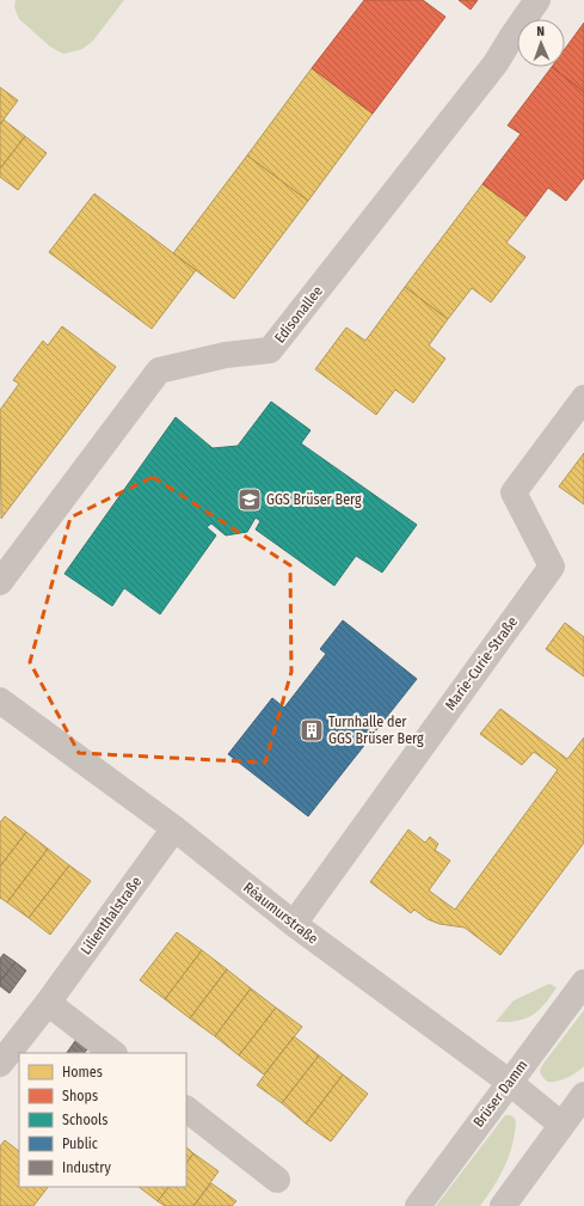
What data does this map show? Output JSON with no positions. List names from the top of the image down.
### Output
{
  "streets": {
    "street": [
      "Edisonallee",
      "Marie-Curie-Straße",
      "Réaumurstraße",
      "Lilienthalstraße",
      "Brüser Damm"
    ]
  },
  "crossings": [
    ["Marie-Curie-Straße", "Réaumurstraße"],
    ["Réaumurstraße", "Lilienthalstraße"],
    ["Réaumurstraße", "Brüser Damm"]
  ],
  "places": {
    "school or university": ["GGS Brüser Berg"],
    "building": ["Turnhalle der GGS Brüser Berg"]
  },
  "legend": [
    "Homes",
    "Shops",
    "Schools",
    "Public",
    "Industry"
  ],
  "north": "top"
}
